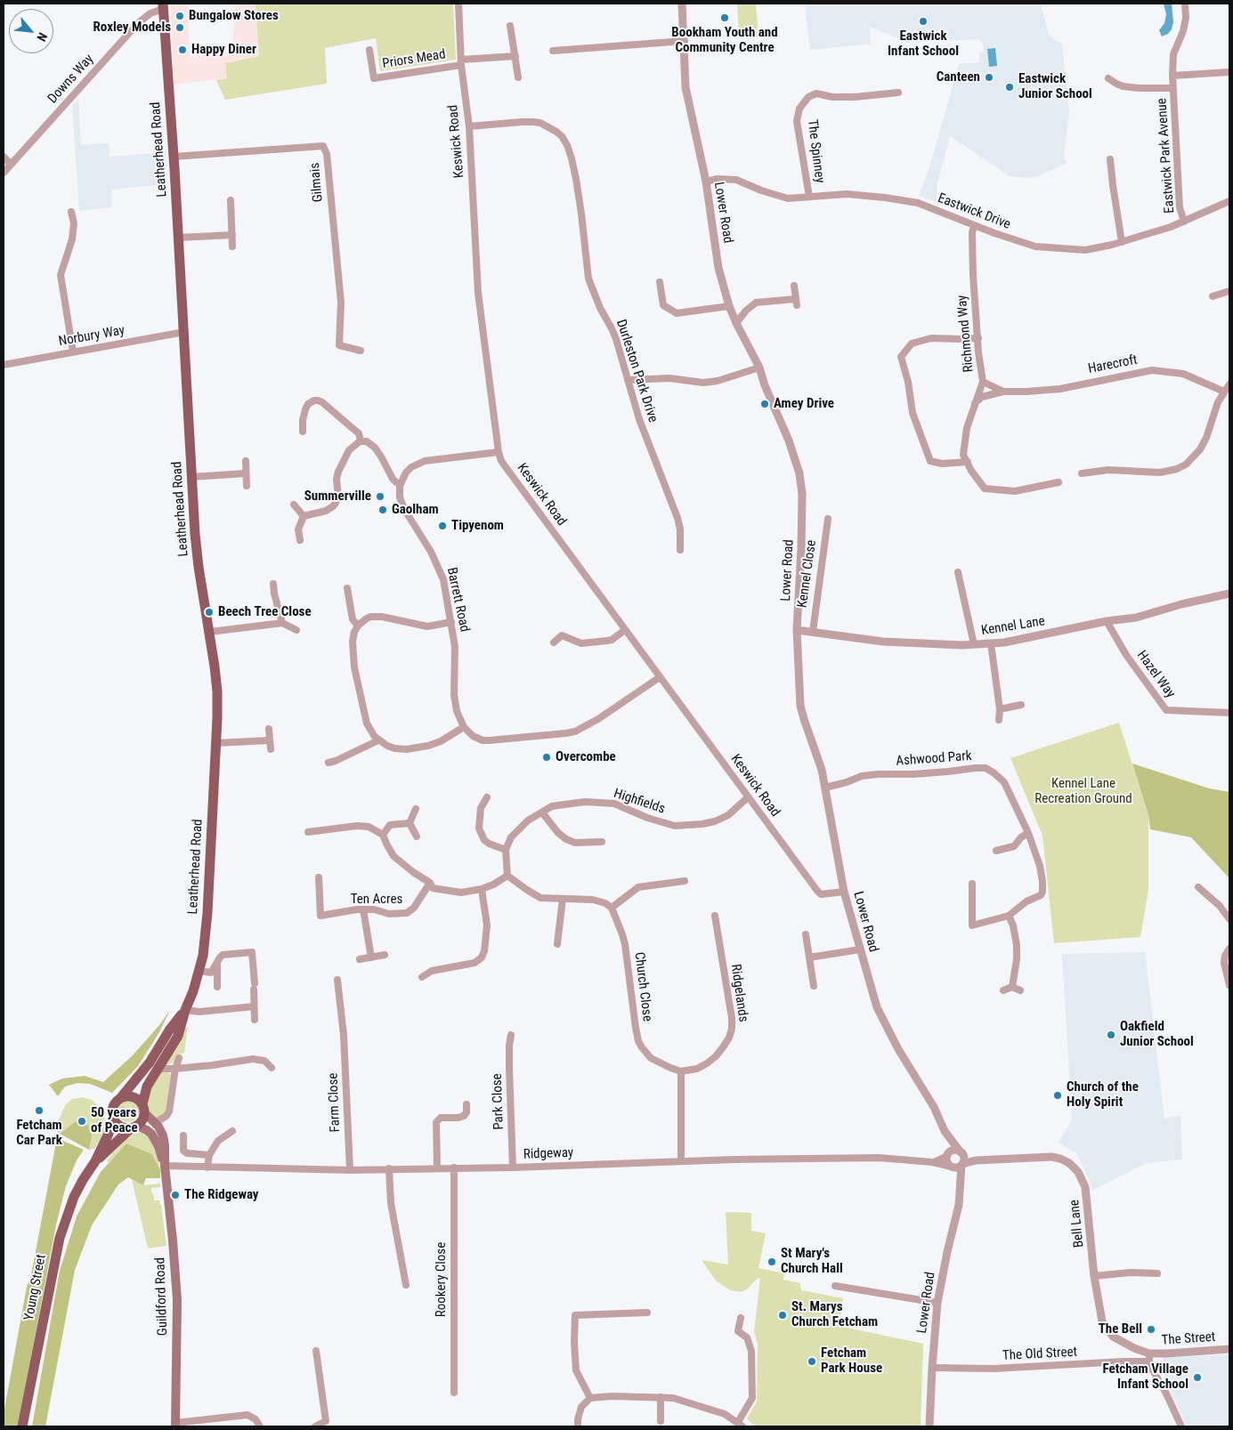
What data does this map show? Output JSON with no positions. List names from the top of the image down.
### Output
{
  "streets": {
    "main road": ["Leatherhead Road", "Young Street", "Guildford Road"],
    "street": [
      "Priors Mead",
      "Downs Way",
      "Keswick Road",
      "The Spinney",
      "Eastwick Park Avenue",
      "Gilmais",
      "Eastwick Drive",
      "Lower Road",
      "Richmond Way",
      "Norbury Way",
      "Harecroft",
      "Durleston Park Drive",
      "Kennel Close",
      "Barrett Road",
      "Kennel Lane",
      "Hazel Way",
      "Ashwood Park",
      "Highfields",
      "Ten Acres",
      "Church Close",
      "Ridgelands",
      "Park Close",
      "Farm Close",
      "Ridgeway",
      "Bell Lane",
      "Rookery Close",
      "The Street",
      "The Old Street"
    ]
  },
  "crossings": [
    ["Priors Mead", "Keswick Road"],
    ["Downs Way", "Leatherhead Road"],
    ["Keswick Road", "Lower Road"],
    ["Keswick Road", "Durleston Park Drive"],
    ["Keswick Road", "Highfields"],
    ["Leatherhead Road", "Gilmais"],
    ["Leatherhead Road", "Norbury Way"],
    ["The Spinney", "Eastwick Drive"],
    ["Eastwick Park Avenue", "Eastwick Drive"],
    ["Eastwick Drive", "Lower Road"],
    ["Eastwick Drive", "Richmond Way"],
    ["Lower Road", "Kennel Lane"],
    ["Lower Road", "Ashwood Park"],
    ["Lower Road", "Ridgeway"],
    ["Lower Road", "Bell Lane"],
    ["Lower Road", "The Old Street"],
    ["Richmond Way", "Harecroft"],
    ["Kennel Close", "Kennel Lane"],
    ["Kennel Lane", "Hazel Way"],
    ["Church Close", "Ridgelands"],
    ["Park Close", "Ridgeway"],
    ["Farm Close", "Ridgeway"],
    ["Ridgeway", "Bell Lane"],
    ["Ridgeway", "Rookery Close"],
    ["Ridgeway", "Guildford Road"],
    ["Bell Lane", "The Street"],
    ["Bell Lane", "The Old Street"],
    ["Young Street", "Guildford Road"],
    ["The Street", "The Old Street"]
  ],
  "parks": ["Kennel Lane Recreation Ground"],
  "places": [
    "Bungalow Stores",
    "Bookham Youth and Community Centre",
    "Eastwick Infant School",
    "Roxley Models",
    "Happy Diner",
    "Canteen",
    "Eastwick Junior School",
    "Amey Drive",
    "Summerville",
    "Gaolham",
    "Tipyenom",
    "Beech Tree Close",
    "Overcombe",
    "Oakfield Junior School",
    "Church of the Holy Spirit",
    "Fetcham Car Park",
    "50 years of Peace",
    "The Ridgeway",
    "St Mary's Church Hall",
    "St. Marys Church Fetcham",
    "The Bell",
    "Fetcham Park House",
    "Fetcham Village Infant School"
  ],
  "north": "bottom right"
}
